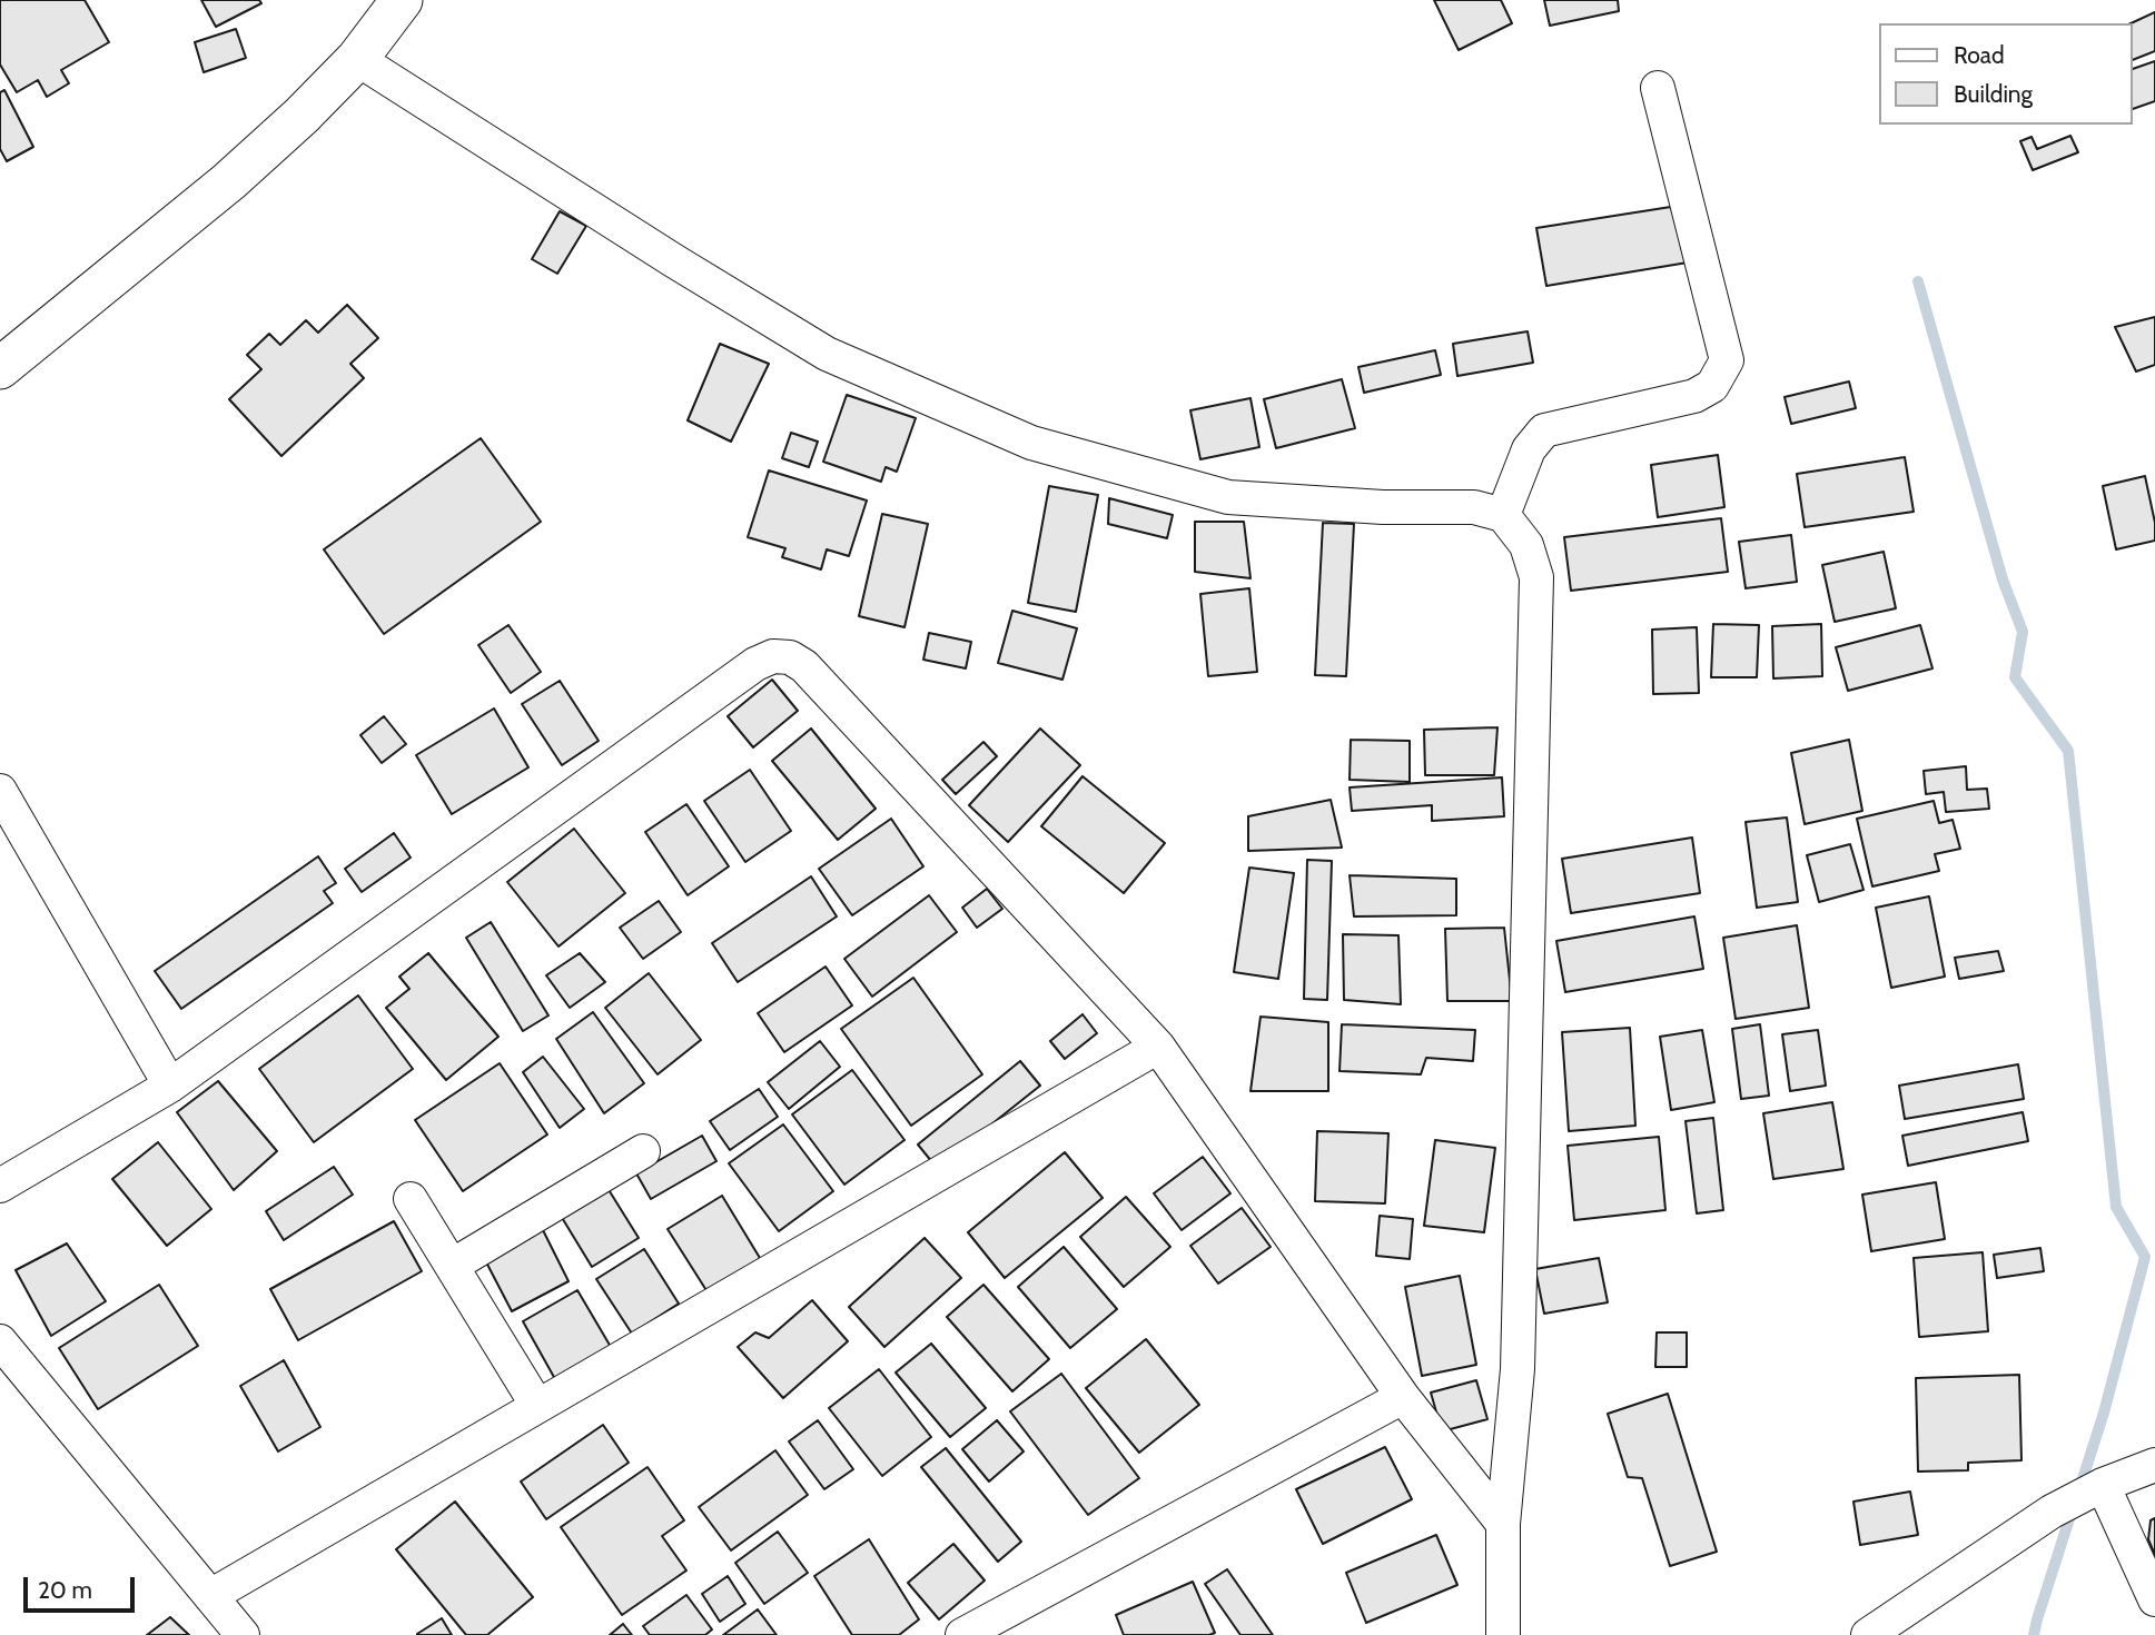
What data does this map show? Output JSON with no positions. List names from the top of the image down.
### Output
{
  "legend": ["Road", "Building"],
  "scale_bar": "20 m"
}
